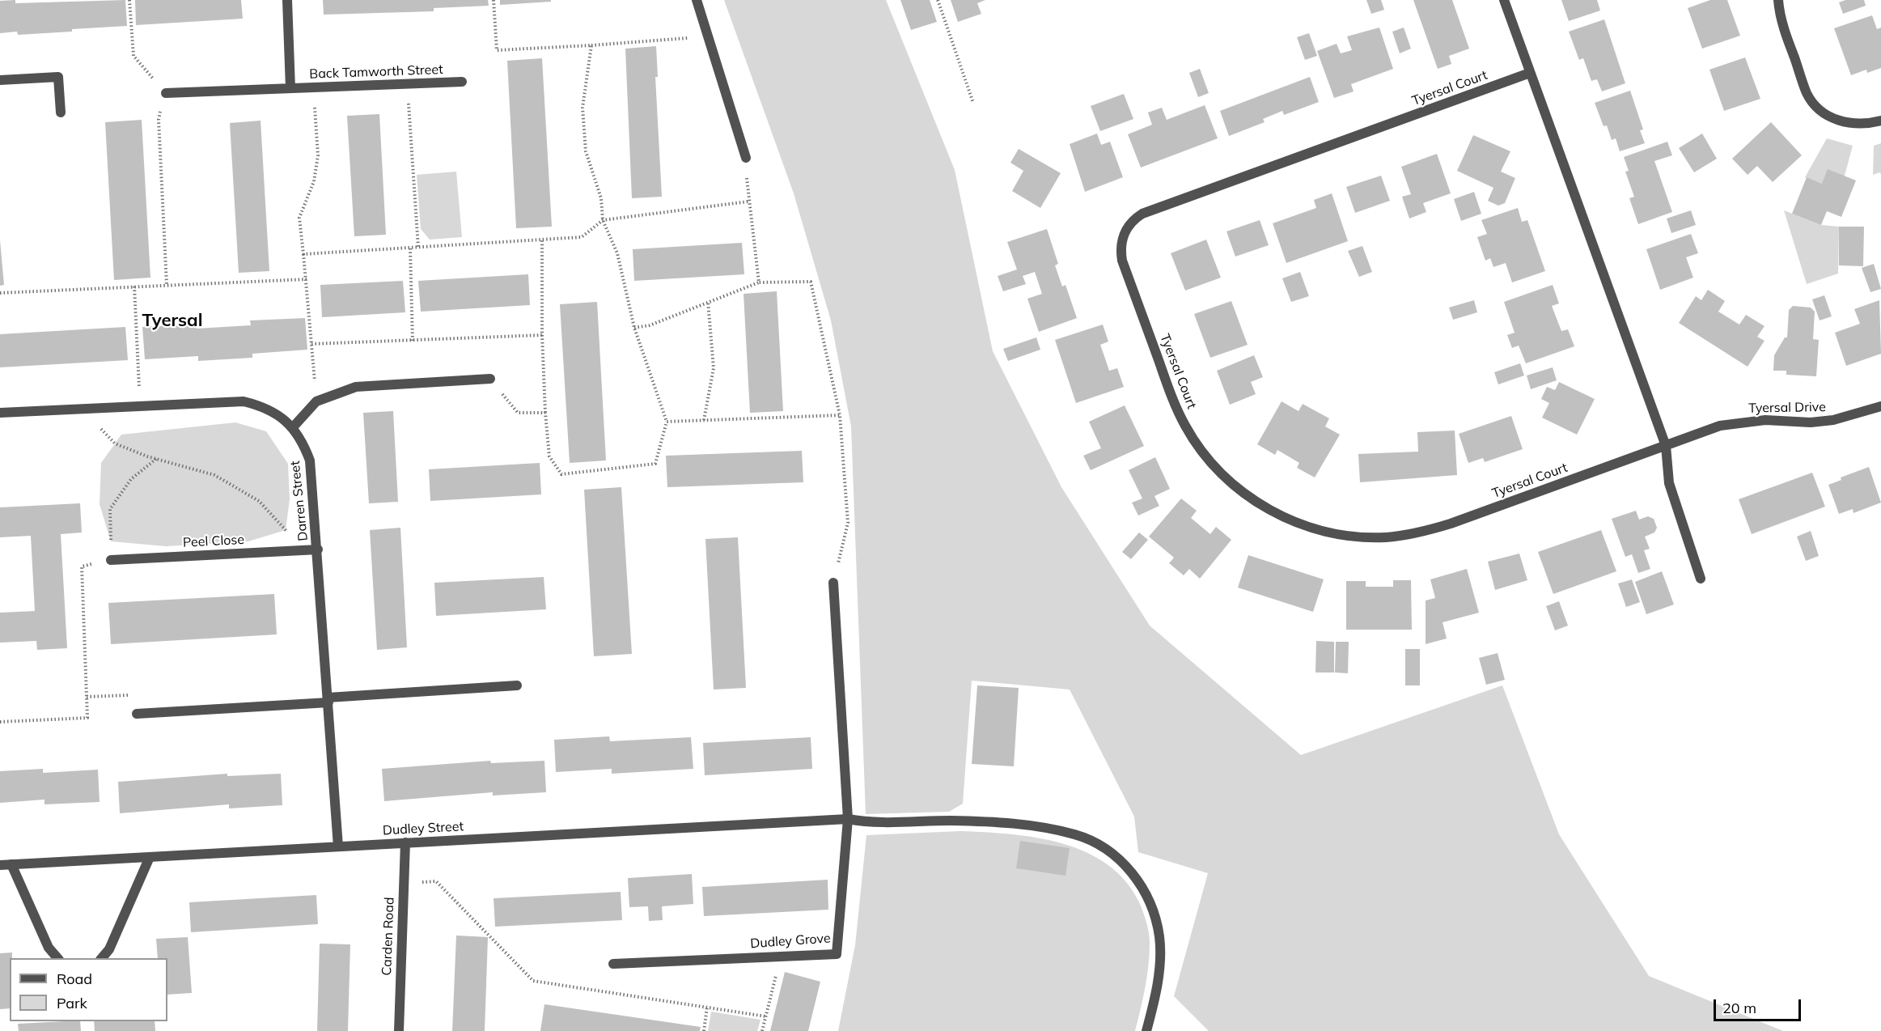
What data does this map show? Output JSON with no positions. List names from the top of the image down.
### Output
{
  "streets": {
    "street": [
      "Back Tamworth Street",
      "Tyersal Court",
      "Tyersal Drive",
      "Darren Street",
      "Peel Close",
      "Dudley Street",
      "Carden Road",
      "Dudley Grove"
    ]
  },
  "crossings": [
    ["Tyersal Court", "Tyersal Drive"],
    ["Darren Street", "Peel Close"],
    ["Darren Street", "Dudley Street"],
    ["Dudley Street", "Carden Road"],
    ["Dudley Street", "Dudley Grove"]
  ],
  "districts": ["Tyersal"],
  "legend": ["Road", "Park"],
  "scale_bar": "20 m"
}
